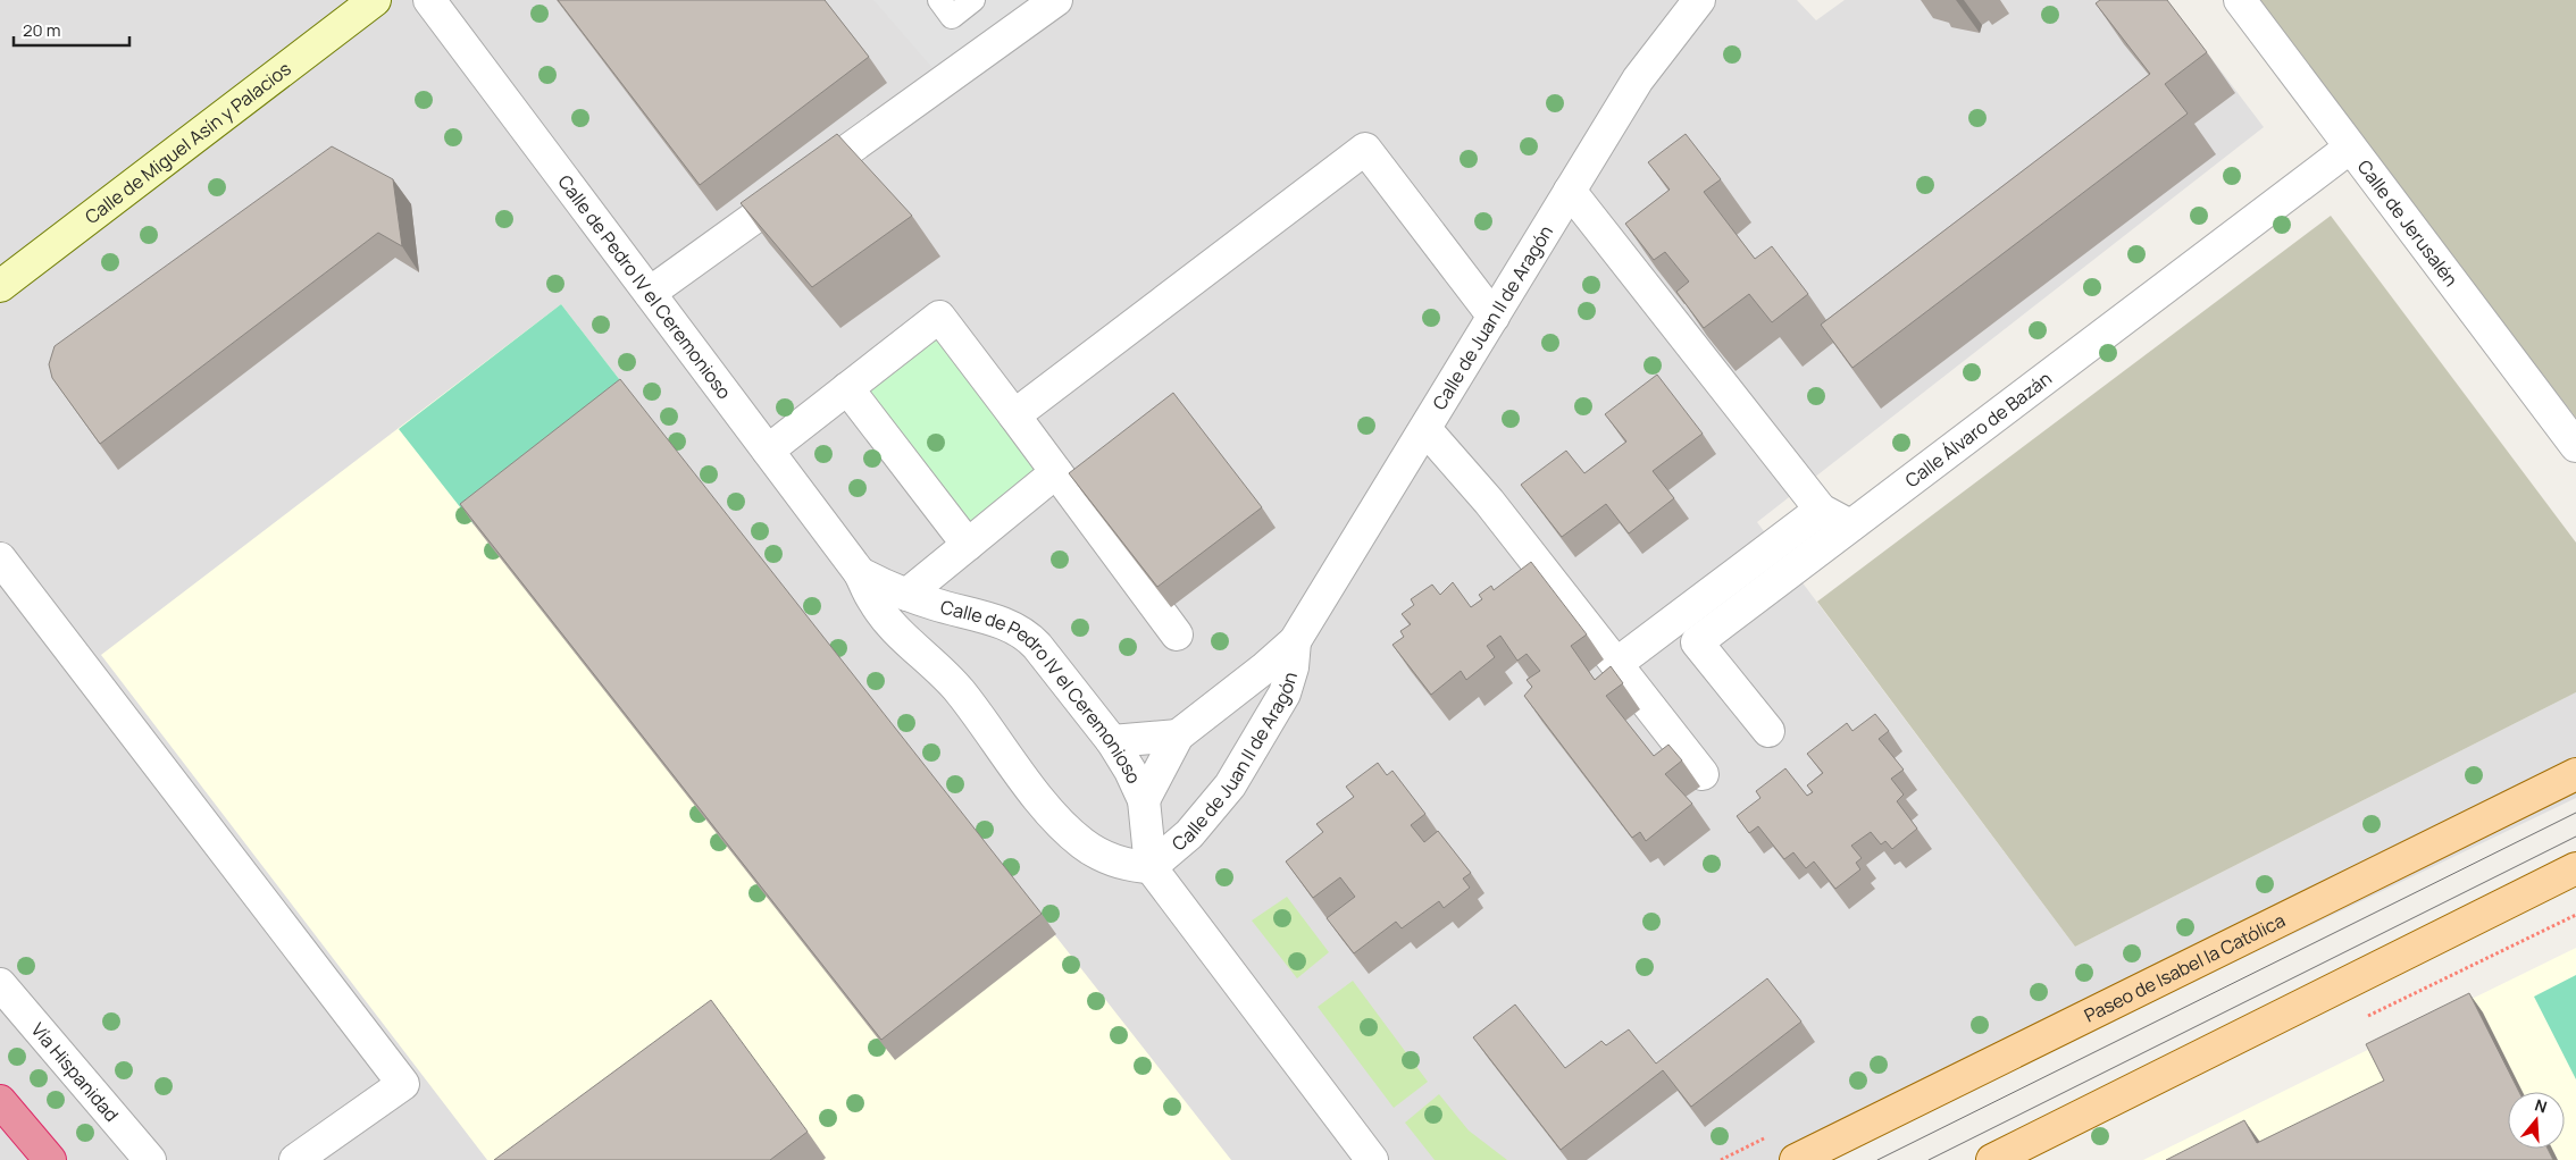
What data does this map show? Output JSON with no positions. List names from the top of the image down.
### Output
{
  "streets": {
    "main road": ["Paseo de Isabel la Católica"],
    "street": [
      "Calle de Miguel Asín y Palacios",
      "Calle de Jerusalén",
      "Calle de Pedro IV el Ceremonioso",
      "Calle de Juan II de Aragón",
      "Calle Álvaro de Bazán",
      "Vía Hispanidad"
    ]
  },
  "crossings": [
    ["Calle de Jerusalén", "Calle Álvaro de Bazán"],
    ["Calle de Pedro IV el Ceremonioso", "Calle de Juan II de Aragón"]
  ],
  "scale_bar": "20 m",
  "north": "top"
}
